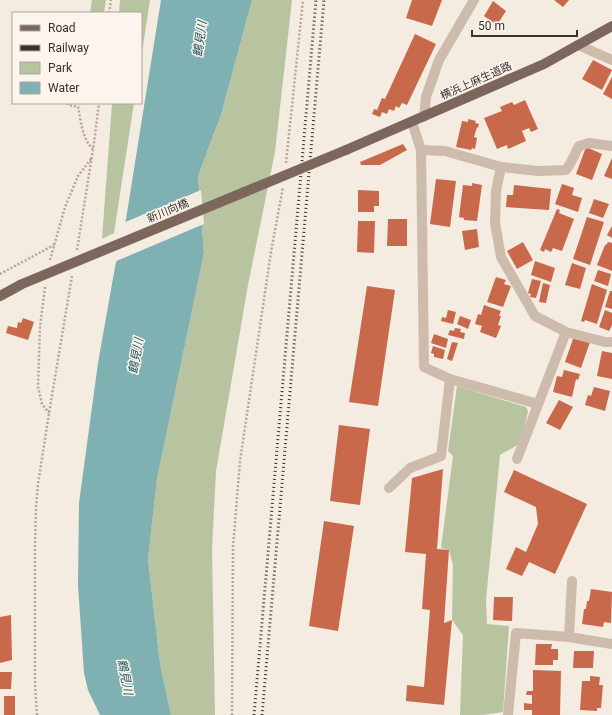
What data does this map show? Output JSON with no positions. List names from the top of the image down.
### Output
{
  "streets": {
    "main road": ["横浜上麻生道路", "新川向橋"]
  },
  "crossings": [
    ["横浜上麻生道路", "新川向橋"]
  ],
  "water": ["鶴見川"],
  "legend": [
    "Road",
    "Railway",
    "Park",
    "Water"
  ],
  "scale_bar": "50 m"
}
